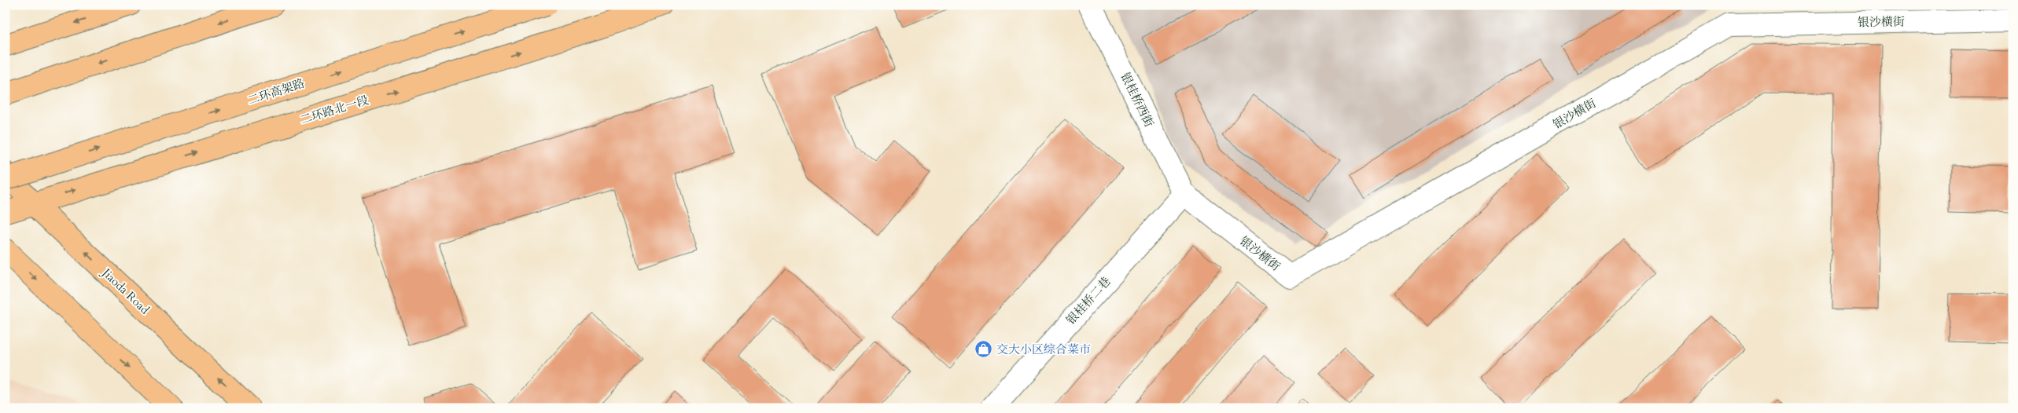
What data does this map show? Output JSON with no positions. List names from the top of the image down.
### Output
{
  "streets": {
    "main road": ["二环高架路", "二环路北一段", "Jiaoda Road"],
    "street": ["银沙横街", "银桂桥西街", "银桂桥二巷"]
  },
  "crossings": [
    ["银沙横街", "银桂桥西街"],
    ["银沙横街", "银桂桥二巷"],
    ["银桂桥西街", "银桂桥二巷"],
    ["二环路北一段", "Jiaoda Road"]
  ],
  "places": {
    "shop": ["交大小区综合菜市"]
  }
}
